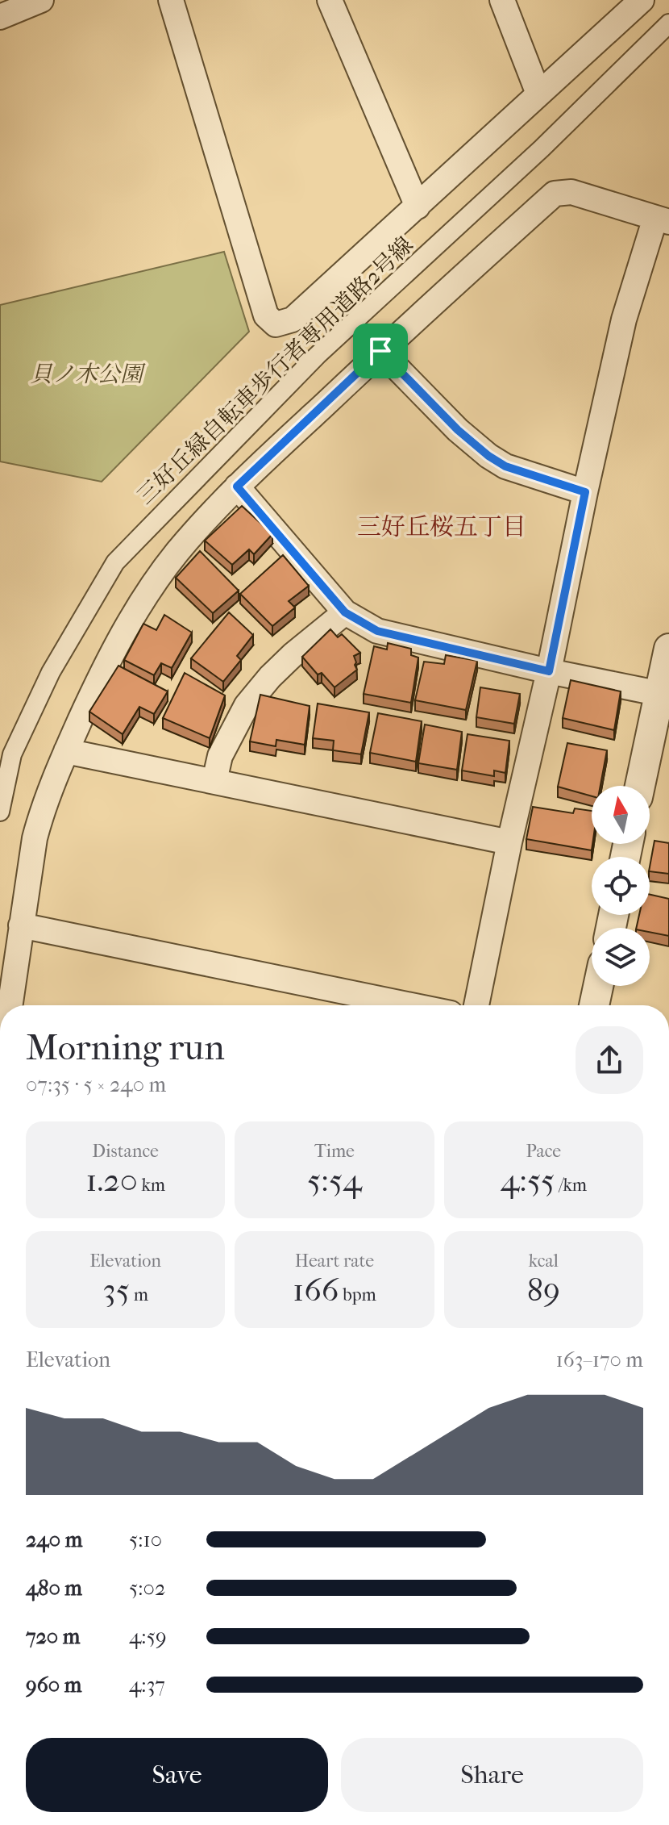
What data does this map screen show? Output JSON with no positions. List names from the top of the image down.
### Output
{
  "streets": {
    "street": ["三好丘緑自転車歩行者専用道路2号線"]
  },
  "districts": ["三好丘桜五丁目"],
  "parks": ["貝ノ木公園"],
  "north": "top",
  "page": {
    "heading": ["Morning run", "07:35 · 5 × 240 m"],
    "stats": [
      ["Distance", "1.20 km"],
      ["Time", "5:54"],
      ["Pace", "4:55 /km"],
      ["Elevation", "35 m"],
      ["Heart rate", "166 bpm"],
      ["kcal", "89"]
    ],
    "chart": ["Elevation", "163–170 m"],
    "list": [
      {
        "name": "240 m",
        "note": "5:10"
      },
      {
        "name": "480 m",
        "note": "5:02"
      },
      {
        "name": "720 m",
        "note": "4:59"
      },
      {
        "name": "960 m",
        "note": "4:37"
      }
    ],
    "buttons": ["Save", "Share"]
  }
}
